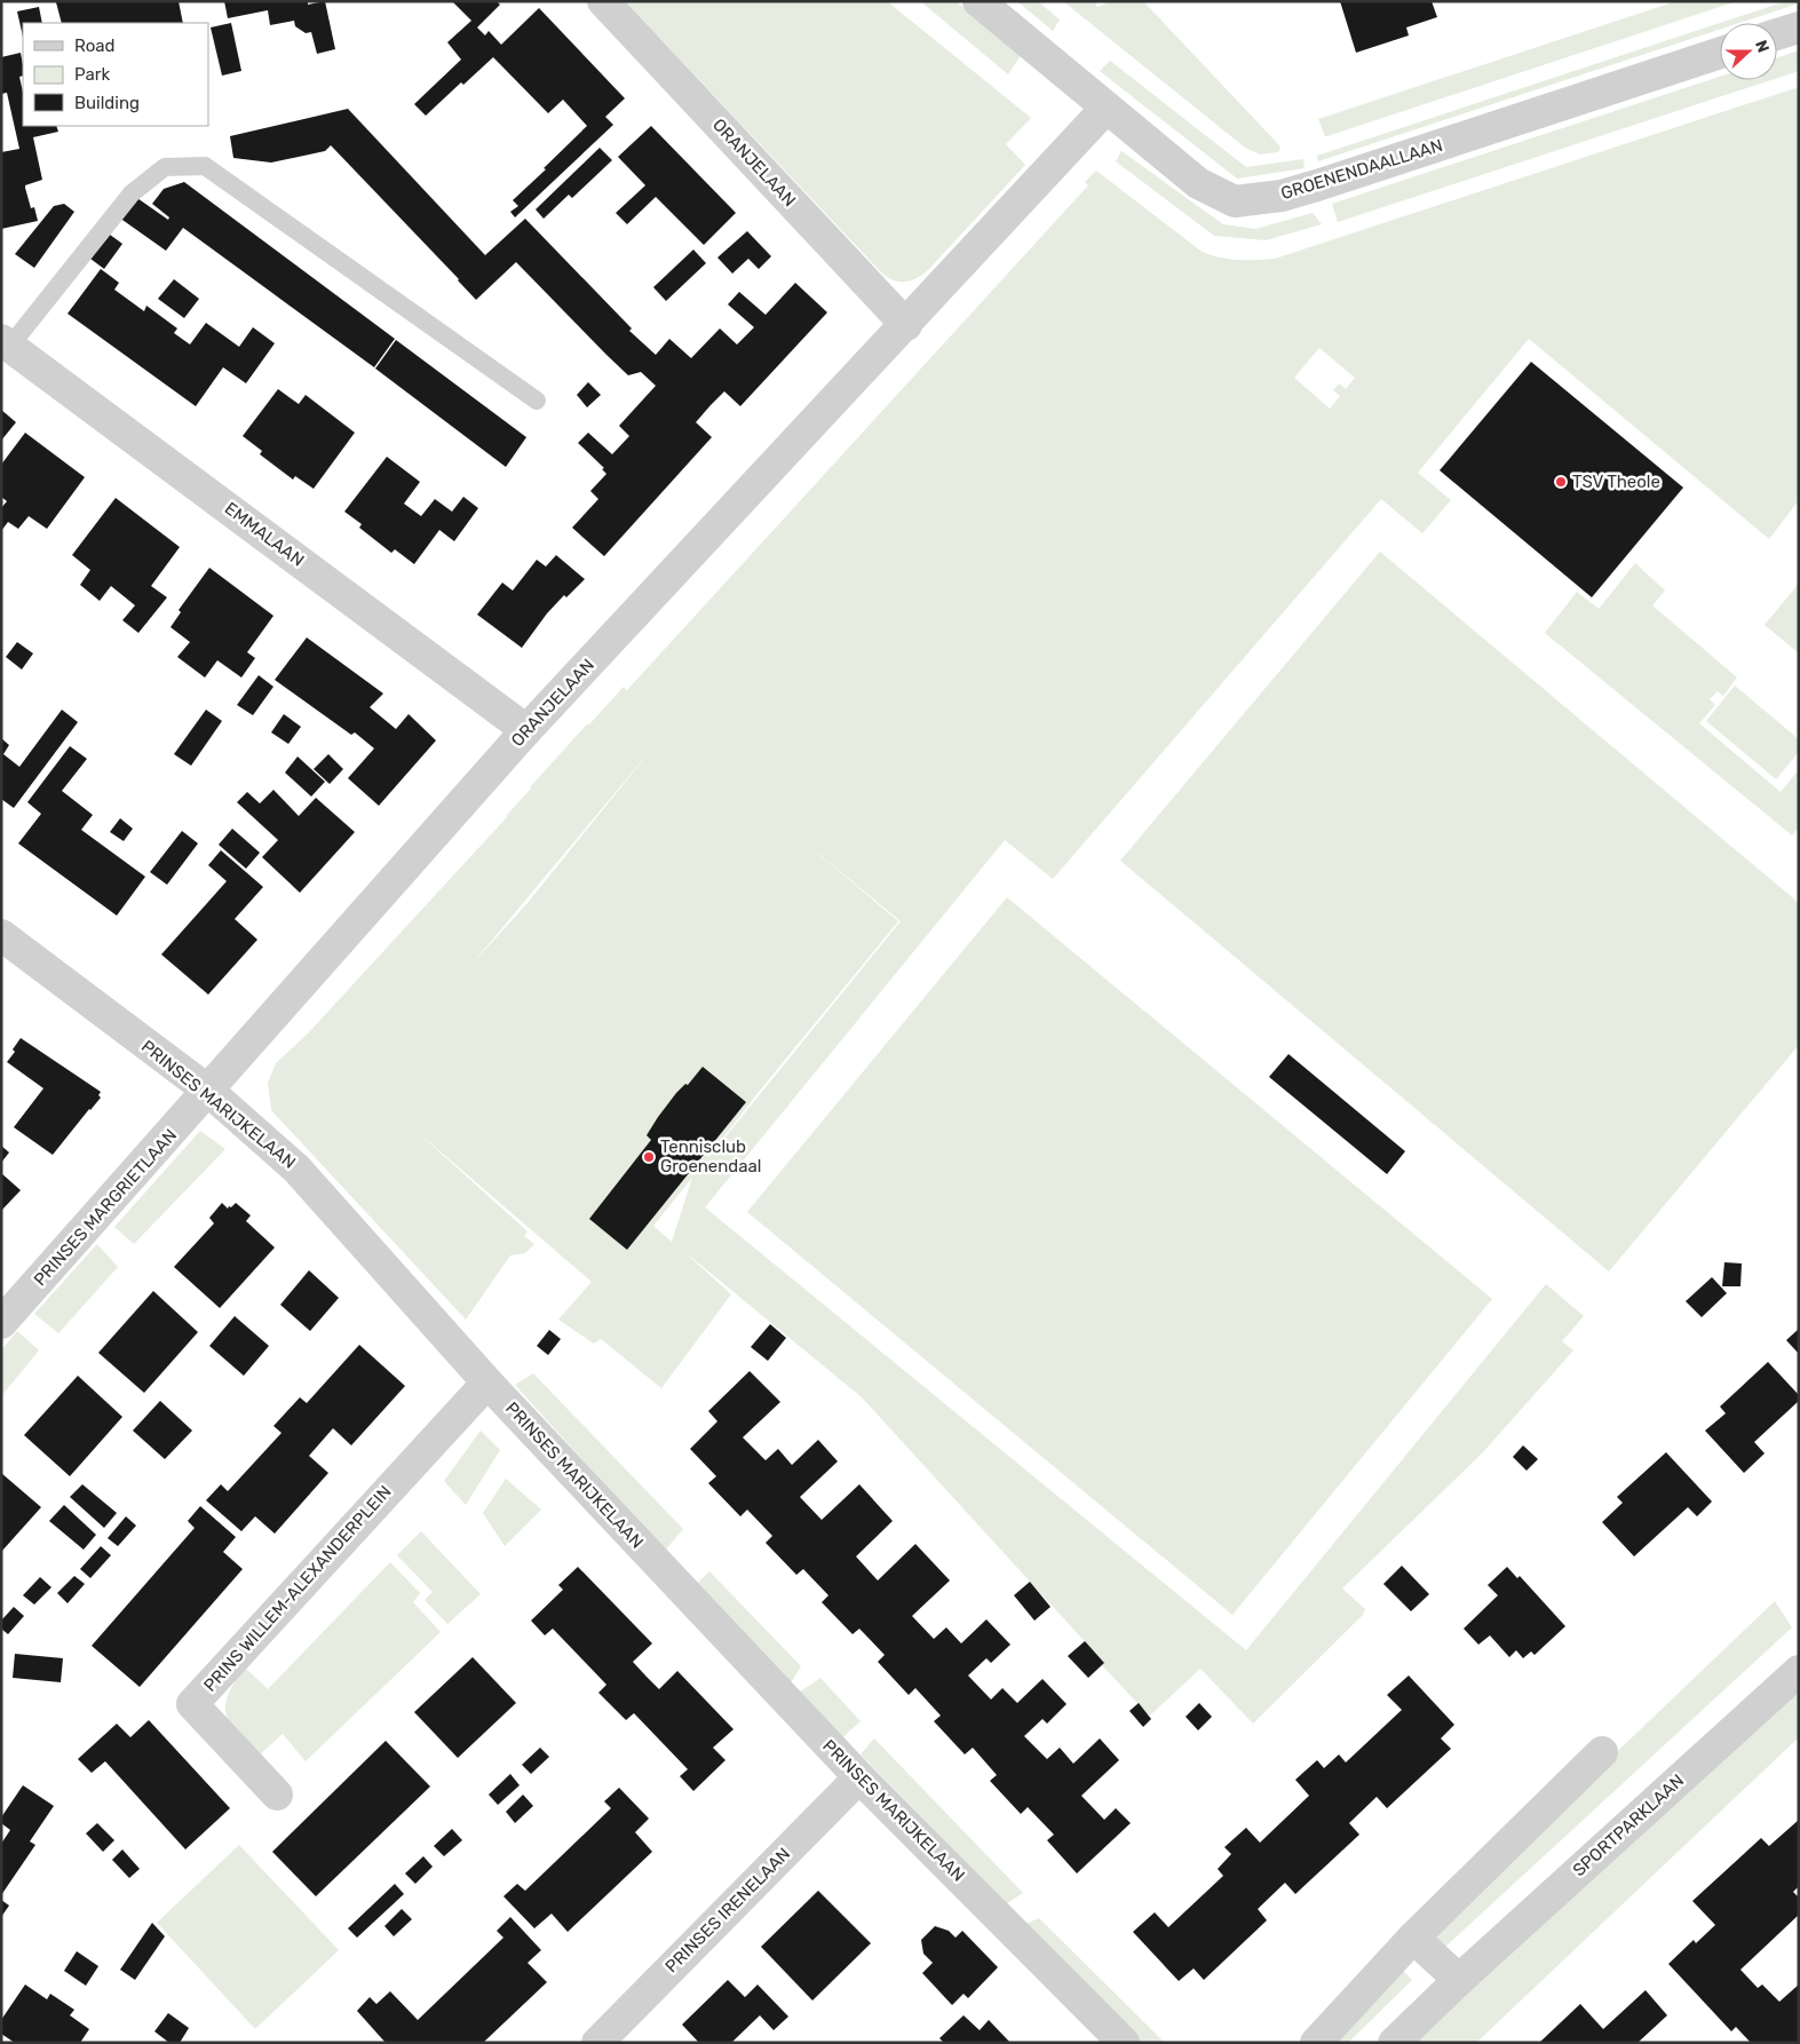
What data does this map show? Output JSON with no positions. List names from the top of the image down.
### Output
{
  "streets": {
    "street": [
      "ORANJELAAN",
      "GROENENDAALLAAN",
      "EMMALAAN",
      "PRINSES MARIJKELAAN",
      "PRINSES MARGRIETLAAN",
      "PRINS WILLEM-ALEXANDERPLEIN",
      "SPORTPARKLAAN",
      "PRINSES IRENELAAN"
    ]
  },
  "crossings": [
    ["ORANJELAAN", "GROENENDAALLAAN"],
    ["ORANJELAAN", "EMMALAAN"],
    ["ORANJELAAN", "PRINSES MARIJKELAAN"],
    ["ORANJELAAN", "PRINSES MARGRIETLAAN"],
    ["PRINSES MARIJKELAAN", "PRINSES MARGRIETLAAN"],
    ["PRINSES MARIJKELAAN", "PRINS WILLEM-ALEXANDERPLEIN"],
    ["PRINSES MARIJKELAAN", "PRINSES IRENELAAN"]
  ],
  "places": ["TSV Theole", "Tennisclub Groenendaal"],
  "legend": ["Road", "Park", "Building"],
  "north": "right"
}
